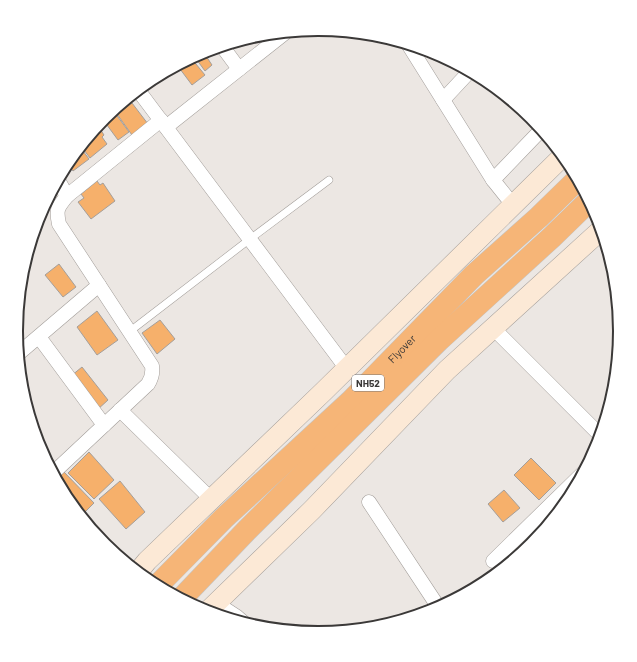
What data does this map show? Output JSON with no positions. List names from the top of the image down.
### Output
{
  "streets": {
    "highway": ["Flyover", "NH52"]
  }
}
